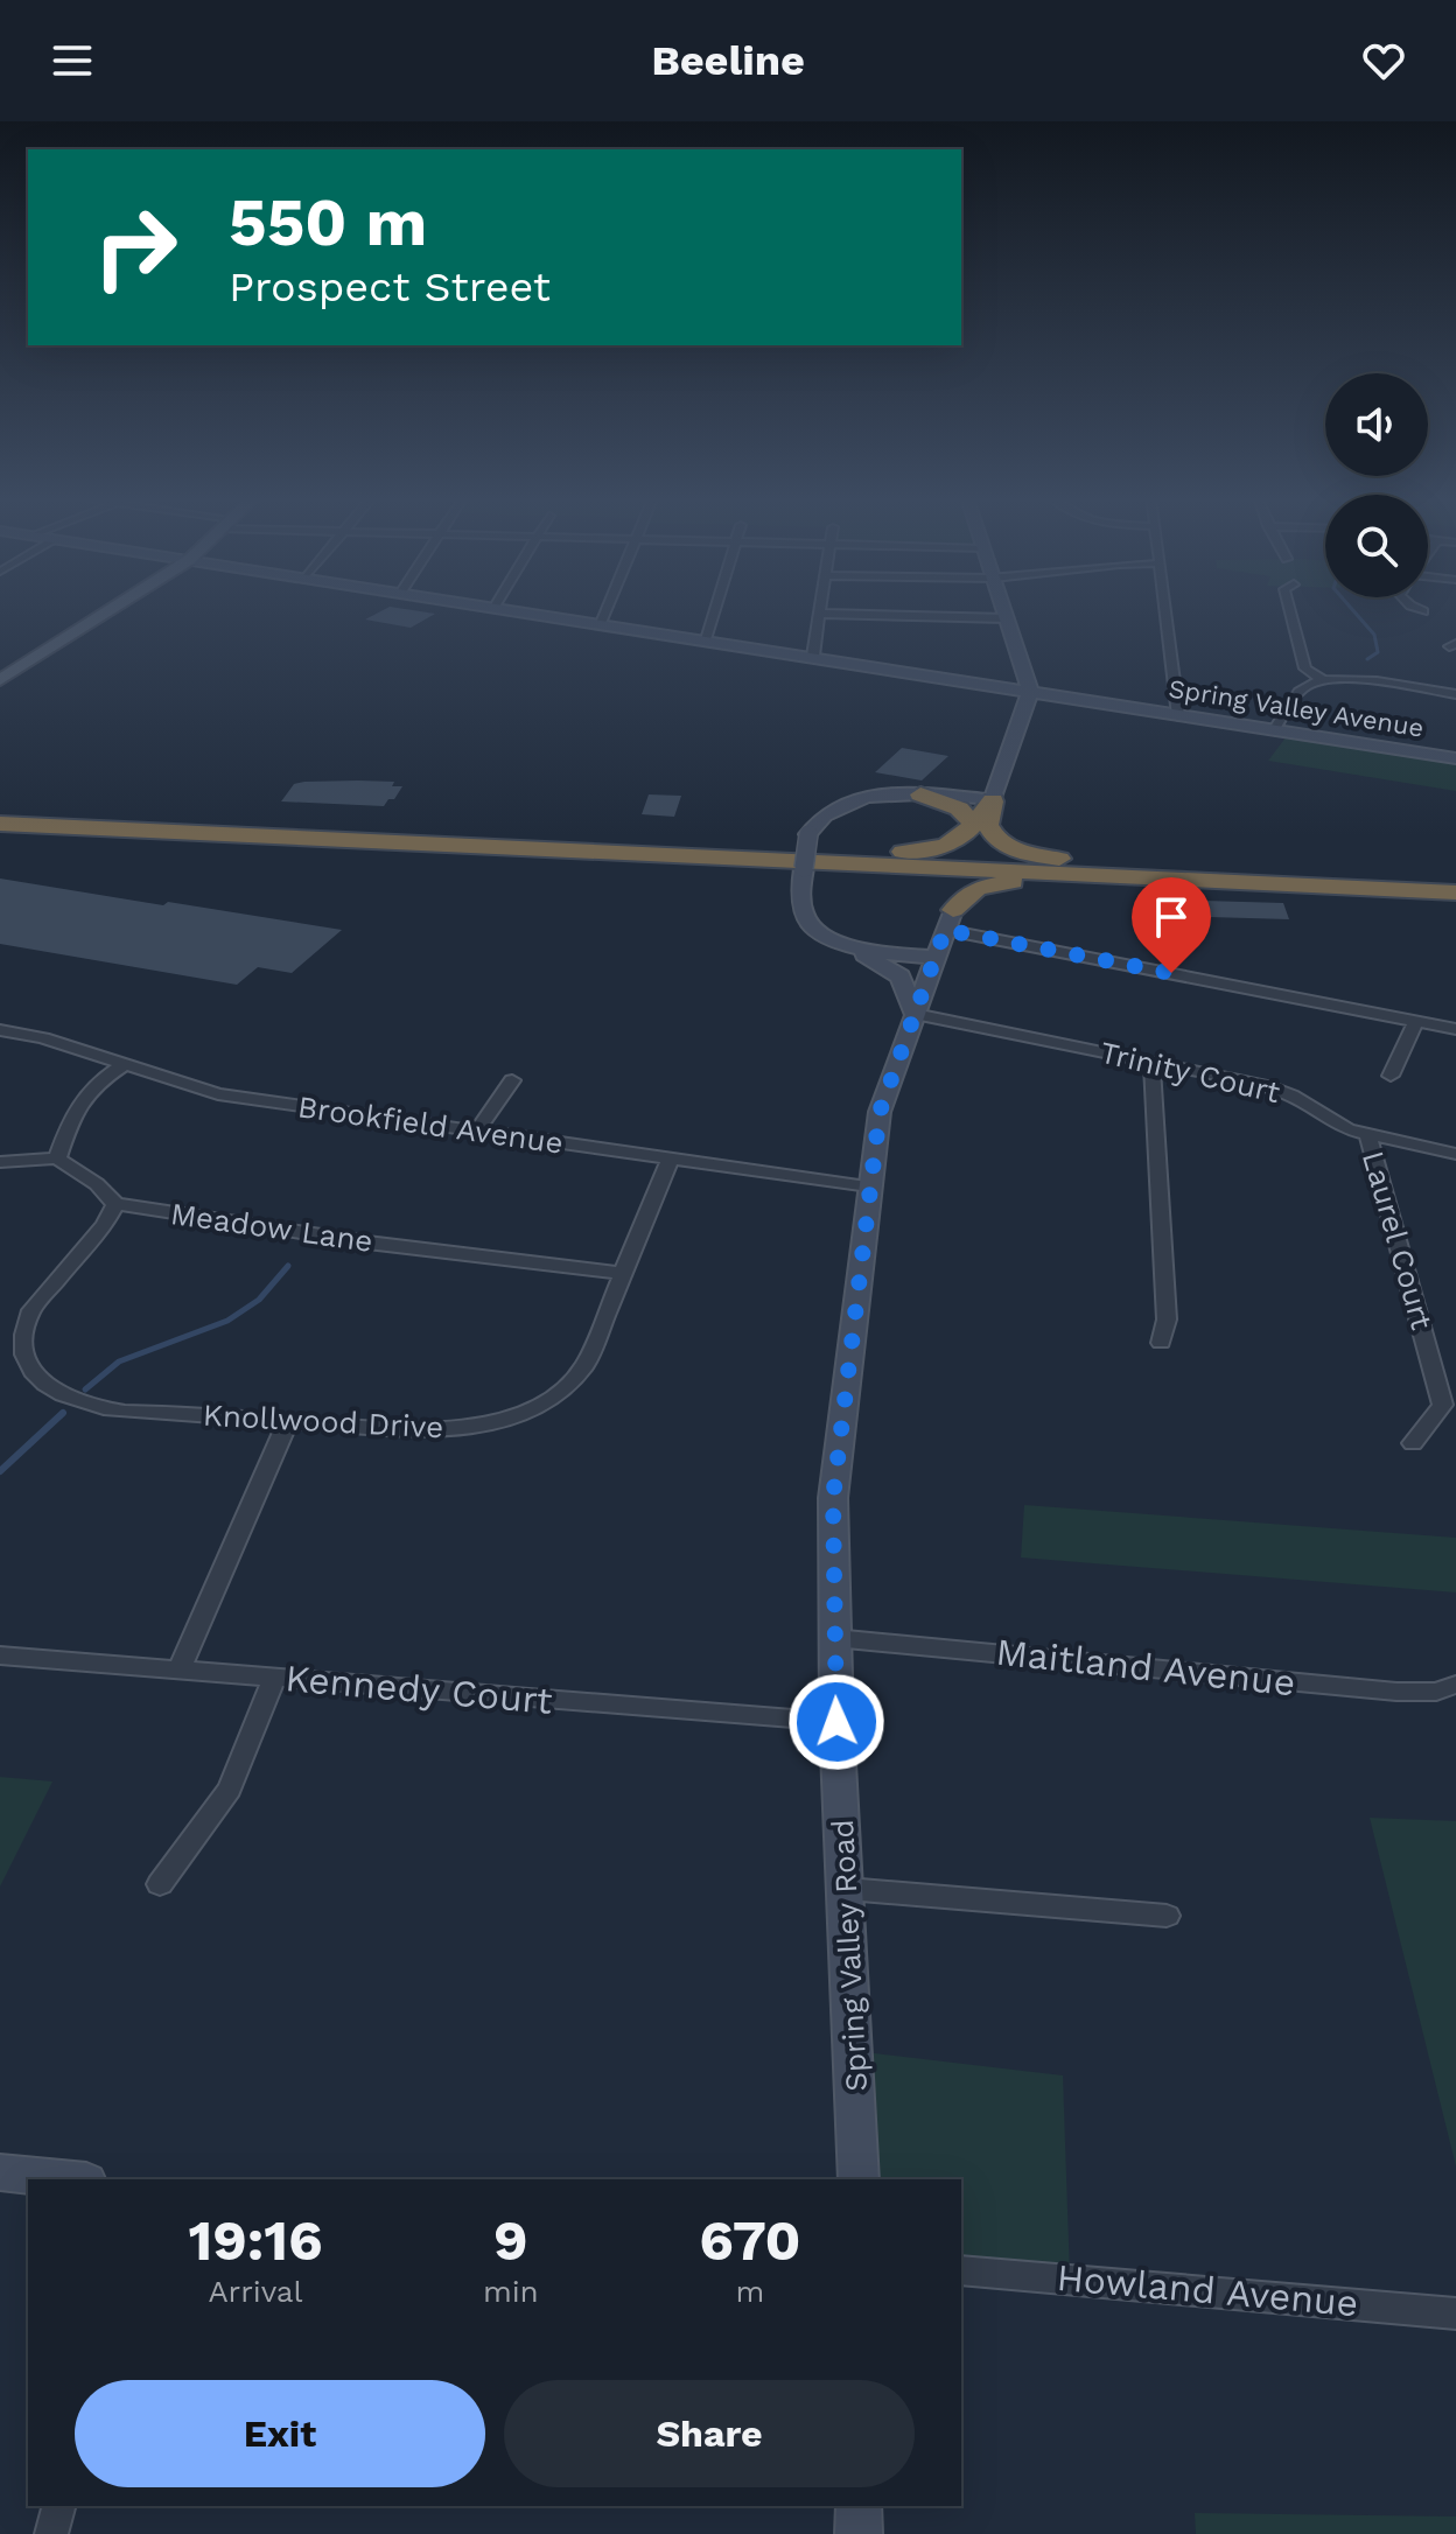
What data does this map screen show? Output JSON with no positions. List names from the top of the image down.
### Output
{
  "streets": {
    "street": [
      "Spring Valley Avenue",
      "Trinity Court",
      "Brookfield Avenue",
      "Meadow Lane",
      "Laurel Court",
      "Knollwood Drive",
      "Maitland Avenue",
      "Kennedy Court",
      "Spring Valley Road",
      "Howland Avenue"
    ]
  },
  "crossings": [
    ["Trinity Court", "Laurel Court"],
    ["Trinity Court", "Spring Valley Road"],
    ["Brookfield Avenue", "Knollwood Drive"],
    ["Brookfield Avenue", "Spring Valley Road"],
    ["Meadow Lane", "Knollwood Drive"],
    ["Maitland Avenue", "Spring Valley Road"],
    ["Kennedy Court", "Spring Valley Road"]
  ],
  "page": {
    "header": "Beeline",
    "turn": ["550 m", "Prospect Street"],
    "eta": [
      "19:16",
      "Arrival",
      "9",
      "min",
      "670",
      "m"
    ],
    "buttons": ["Exit", "Share"]
  }
}
